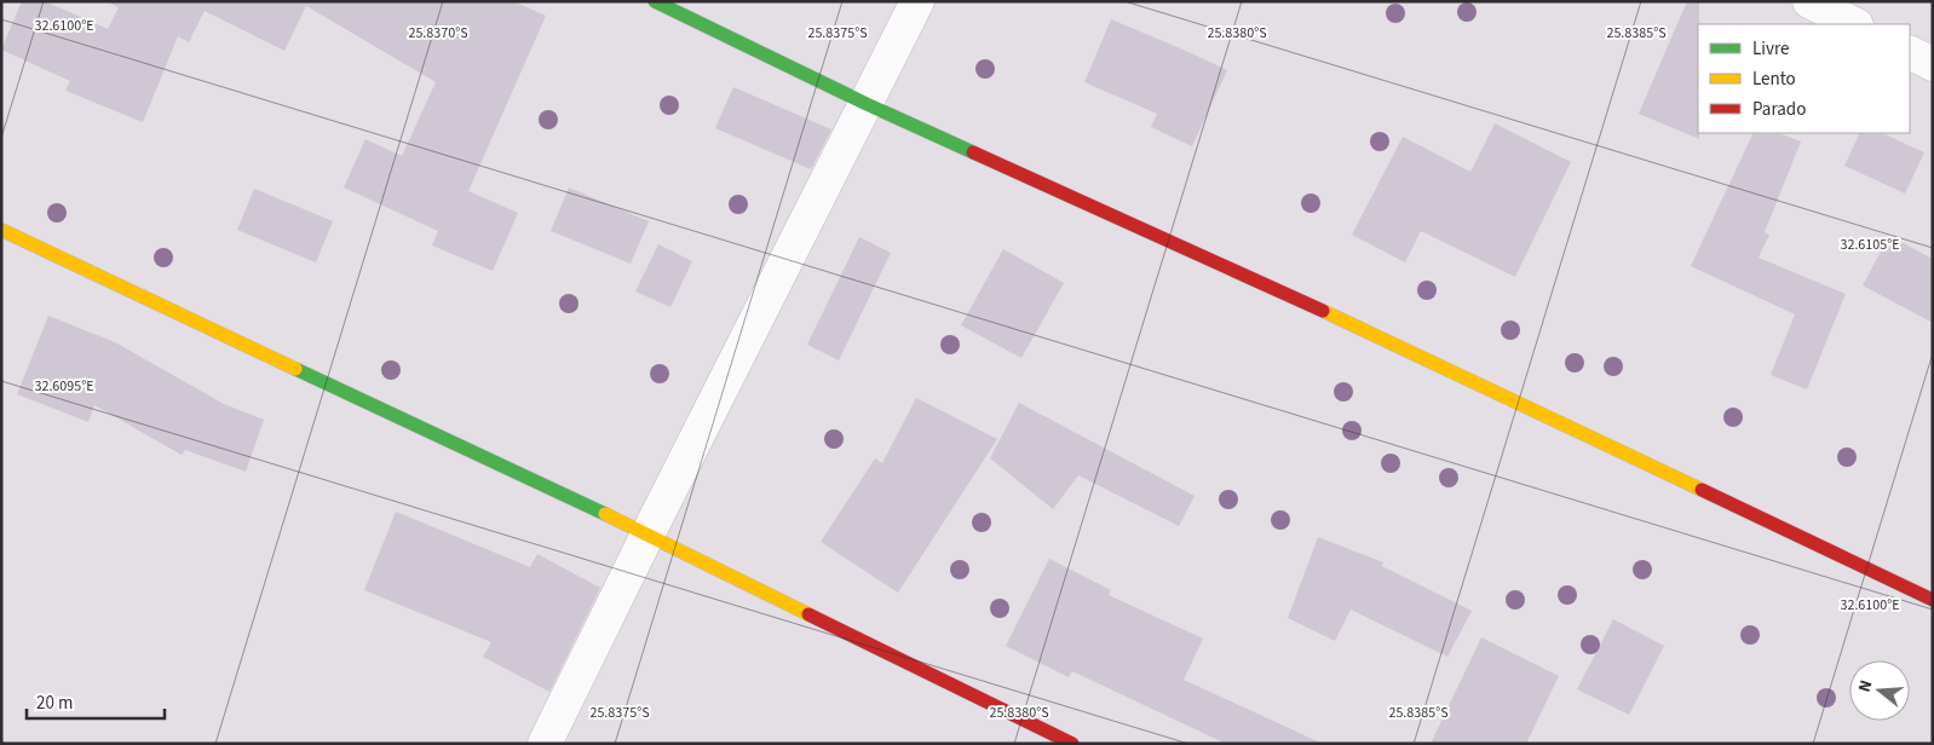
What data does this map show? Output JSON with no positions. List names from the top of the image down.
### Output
{
  "legend": ["Livre", "Lento", "Parado"],
  "scale_bar": "20 m",
  "north": "left",
  "coordinates": [
    "32.6100°E",
    "25.8370°S",
    "25.8375°S",
    "25.8380°S",
    "25.8385°S",
    "32.6105°E",
    "32.6095°E"
  ]
}
